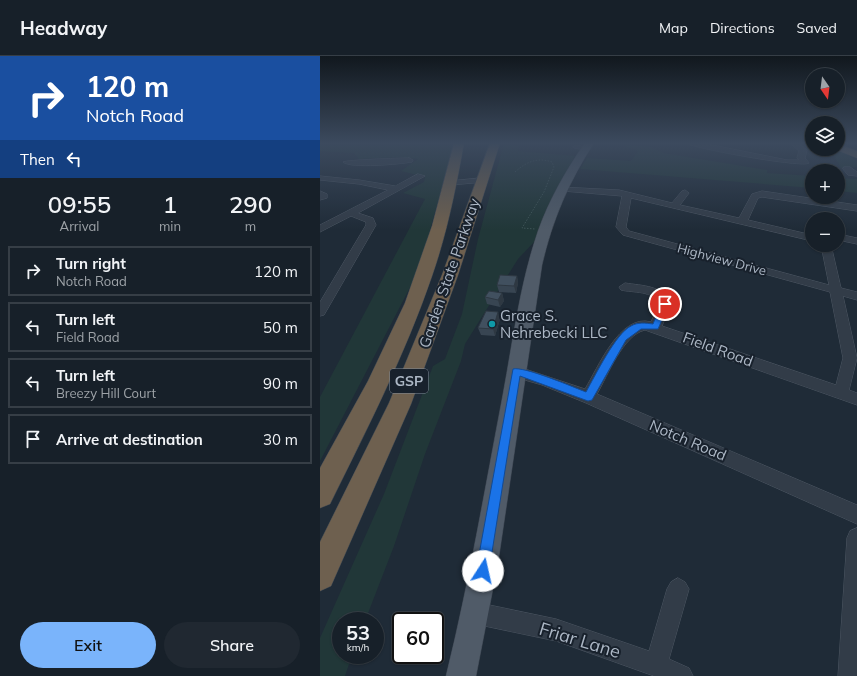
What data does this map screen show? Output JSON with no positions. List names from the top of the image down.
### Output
{
  "streets": {
    "highway": ["Garden State Parkway", "GSP"],
    "street": [
      "Highview Drive",
      "Field Road",
      "Notch Road",
      "Friar Lane"
    ]
  },
  "crossings": [
    ["Field Road", "Notch Road"]
  ],
  "places": ["Grace S. Nehrebecki LLC"],
  "north": "bottom",
  "page": {
    "header": "Headway",
    "nav": ["Map", "Directions", "Saved"],
    "turn": ["120 m", "Notch Road"],
    "map_buttons": ["+", "−"],
    "then": "Then",
    "eta": [
      "09:55",
      "Arrival",
      "1",
      "min",
      "290",
      "m"
    ],
    "list": [
      {
        "name": "Turn right",
        "note": "Notch Road",
        "value": "120 m"
      },
      {
        "name": "Turn left",
        "note": "Field Road",
        "value": "50 m"
      },
      {
        "name": "Turn left",
        "note": "Breezy Hill Court",
        "value": "90 m"
      },
      {
        "name": "Arrive at destination",
        "value": "30 m"
      }
    ],
    "speed": "53 km/h",
    "limit": "60",
    "buttons": ["Exit", "Share"]
  }
}
